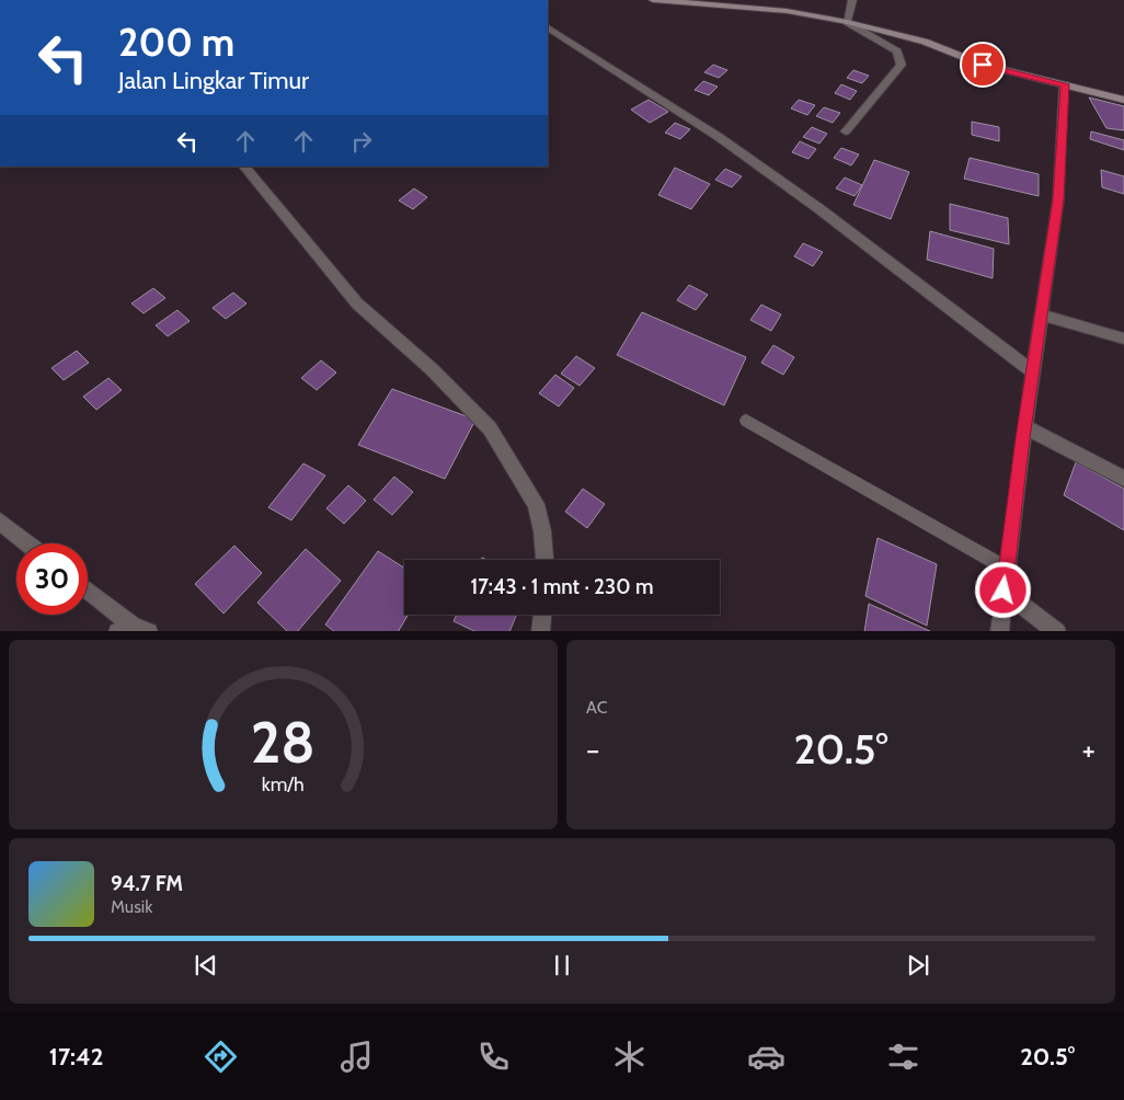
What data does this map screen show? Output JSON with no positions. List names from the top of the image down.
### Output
{
  "page": {
    "turn": ["200 m", "Jalan Lingkar Timur"],
    "limit": "30",
    "trip": "17:43 · 1 mnt · 230 m",
    "tile": "AC",
    "heat": ["−", "20.5°", "+"],
    "song": ["94.7 FM", "Musik"],
    "tabs": ["17:42", "20.5°"],
    "gauge": ["28", "km/h"]
  }
}
